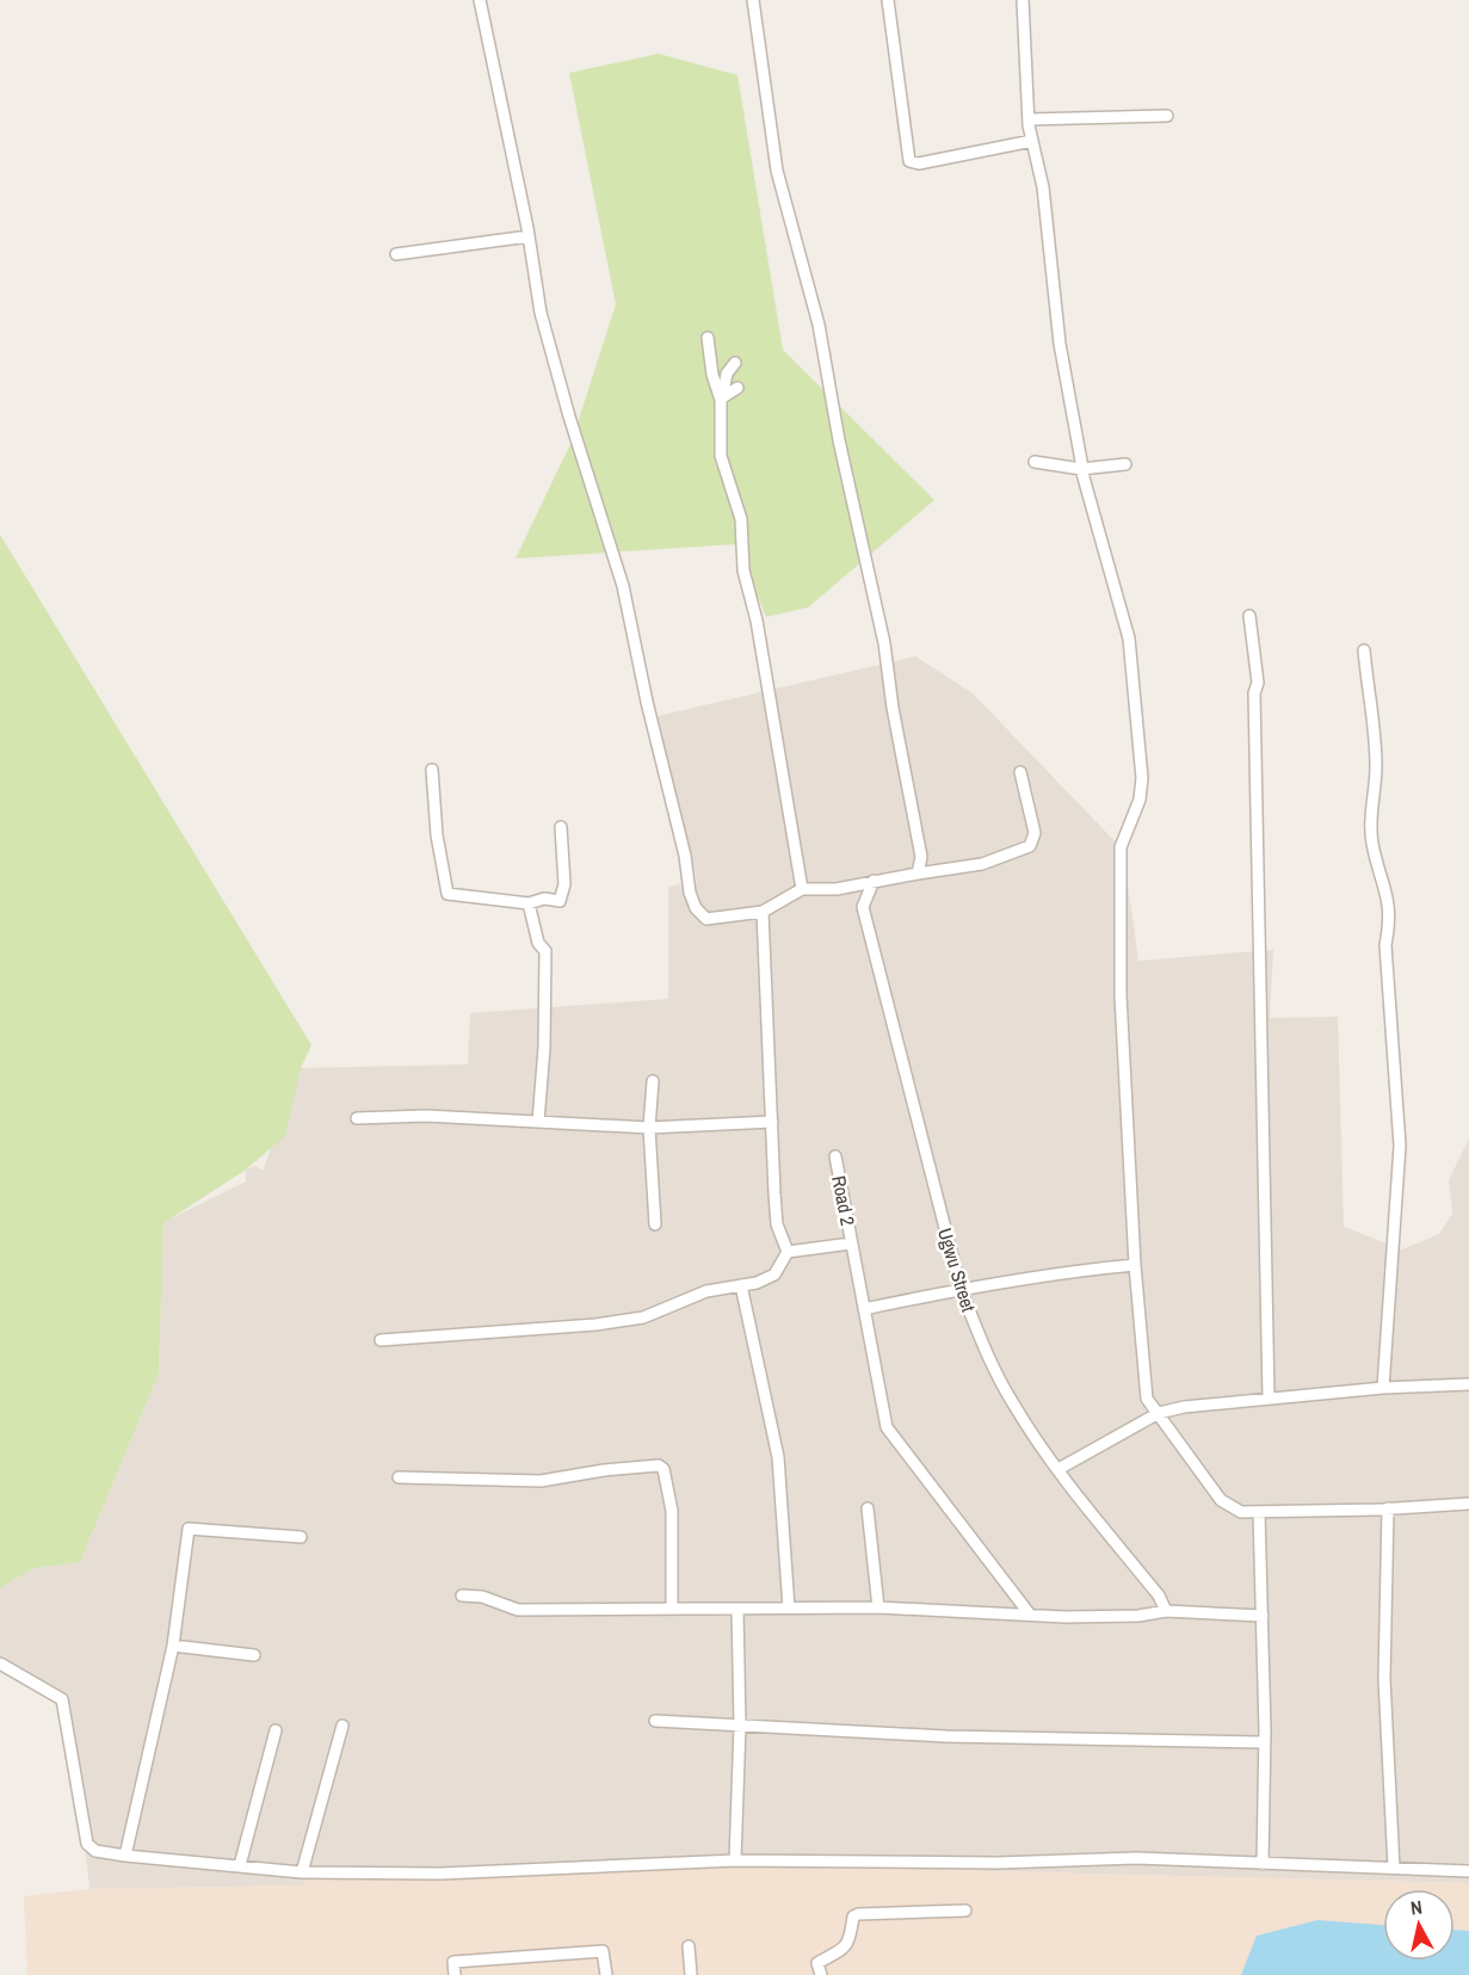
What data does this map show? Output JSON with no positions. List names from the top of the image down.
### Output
{
  "streets": {
    "street": ["Road 2", "Ugwu Street"]
  },
  "north": "top"
}
